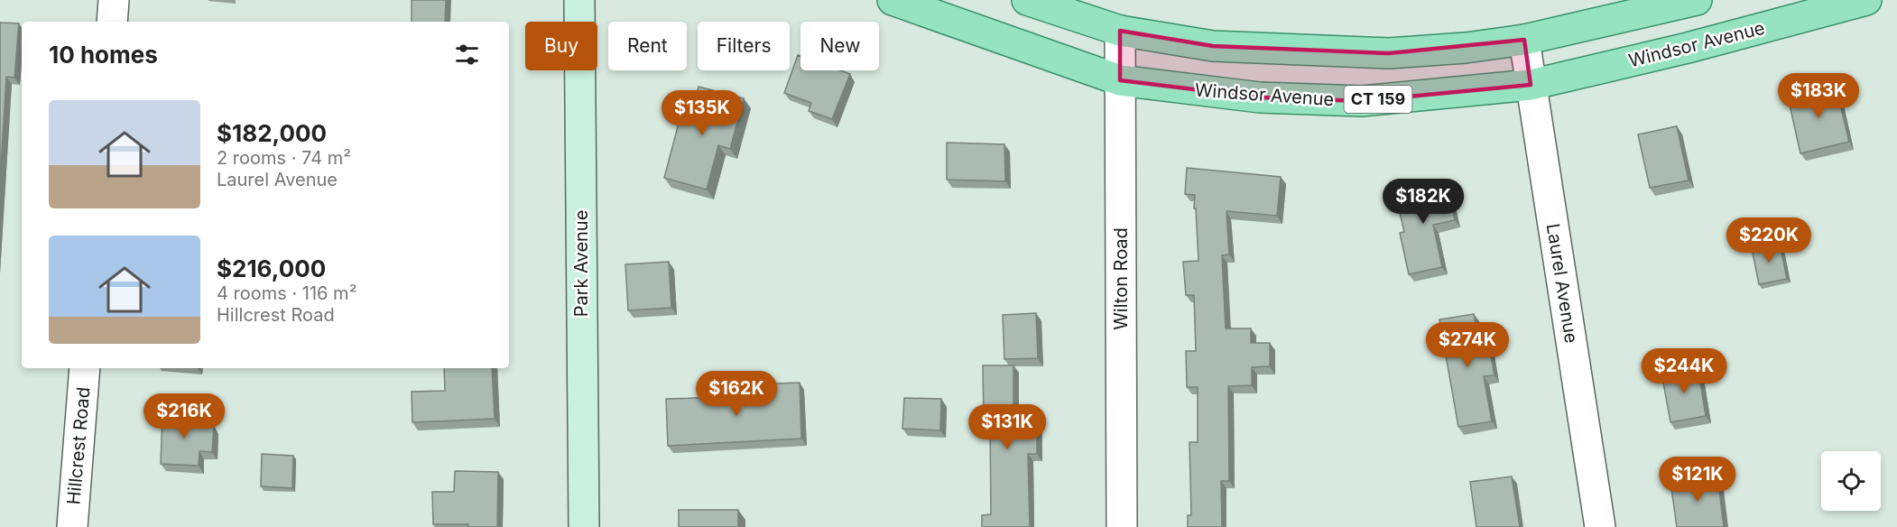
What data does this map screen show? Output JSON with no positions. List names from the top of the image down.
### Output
{
  "streets": {
    "main road": ["Windsor Avenue", "CT 159", "Park Avenue"],
    "street": ["Wilton Road", "Laurel Avenue", "Hillcrest Road"]
  },
  "crossings": [
    ["Windsor Avenue", "Wilton Road"],
    ["Windsor Avenue", "Laurel Avenue"]
  ],
  "page": {
    "chip": [
      "Buy",
      "Rent",
      "Filters",
      "New"
    ],
    "heading": "10 homes",
    "price": [
      "$183K",
      "$135K",
      "$182K",
      "$220K",
      "$274K",
      "$244K",
      "$162K",
      "$216K",
      "$131K",
      "$121K"
    ],
    "list": [
      {
        "name": "$182,000",
        "note": "2 rooms · 74 m² · Laurel Avenue"
      },
      {
        "name": "$216,000",
        "note": "4 rooms · 116 m² · Hillcrest Road"
      }
    ]
  }
}
